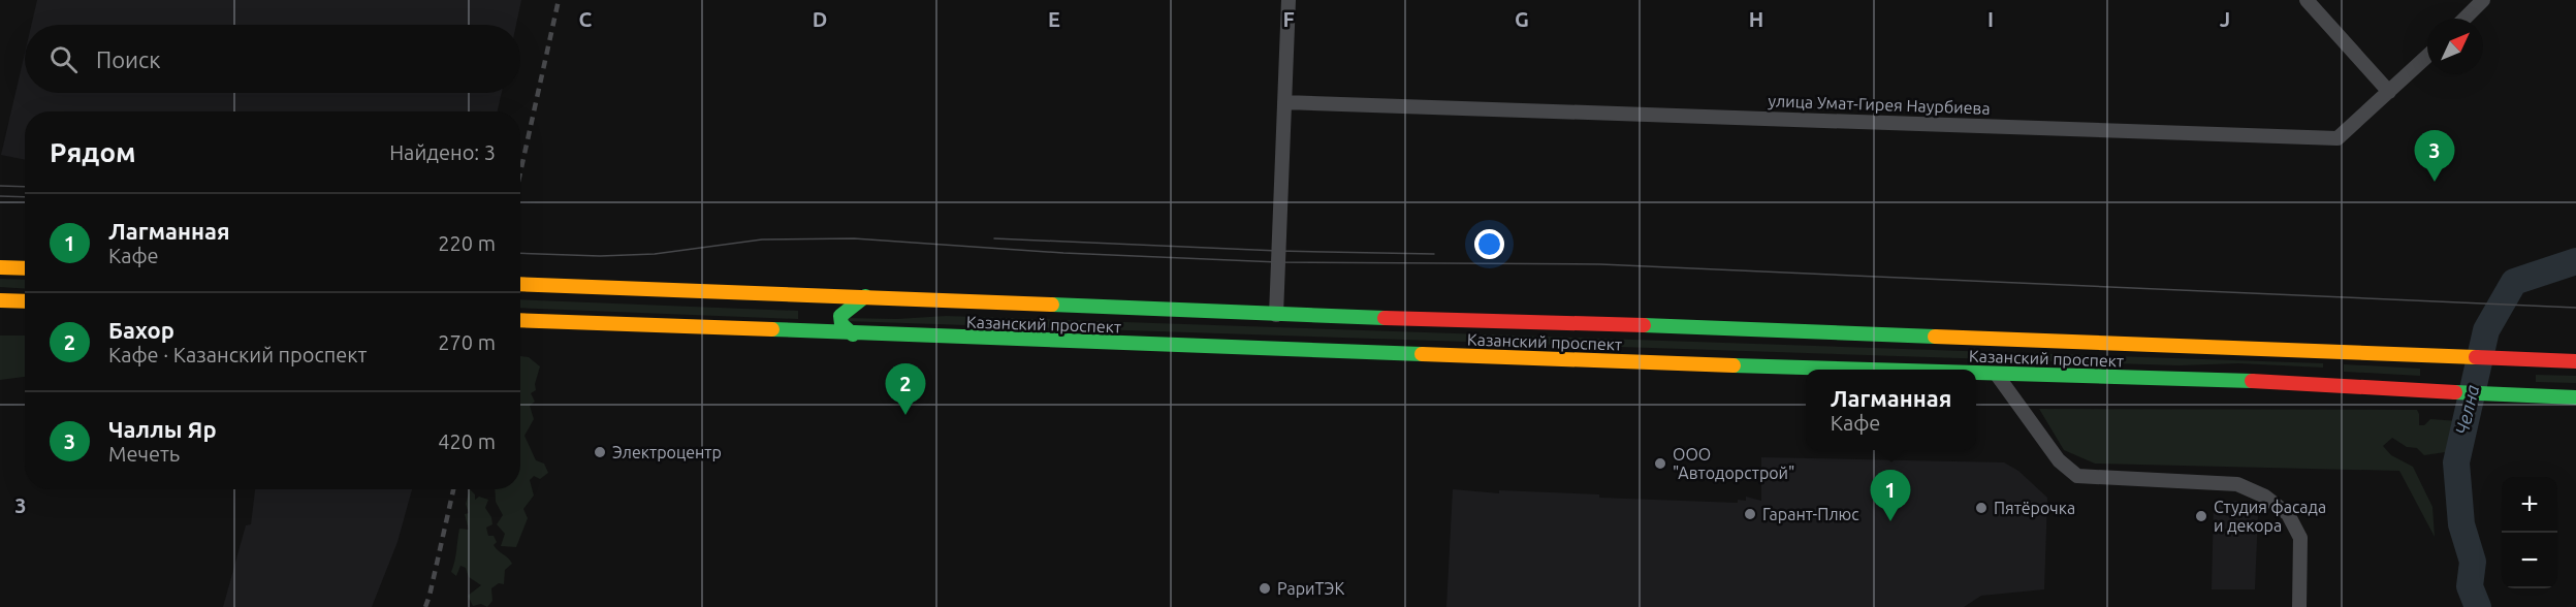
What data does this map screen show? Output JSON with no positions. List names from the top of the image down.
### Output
{
  "streets": {
    "main road": ["Казанский проспект"],
    "street": ["улица Умат-Гирея Наурбиева"]
  },
  "water": ["Челна"],
  "places": [
    "Электроцентр",
    "ООО \"Автодорстрой\"",
    "Пятёрочка",
    "Гарант-Плюс",
    "Студия фасада и декора",
    "РариТЭК"
  ],
  "north": "top right",
  "page": {
    "search": "Поиск",
    "heading": ["Рядом", "Найдено: 3"],
    "pins": ["3", "2", "1"],
    "list": [
      {
        "mark": "1",
        "name": "Лагманная",
        "note": "Кафе",
        "value": "220 m"
      },
      {
        "mark": "2",
        "name": "Бахор",
        "note": "Кафе · Казанский проспект",
        "value": "270 m"
      },
      {
        "mark": "3",
        "name": "Чаллы Яр",
        "note": "Мечеть",
        "value": "420 m"
      }
    ],
    "popup": ["Лагманная", "Кафе"],
    "map_buttons": ["+", "−"]
  },
  "grid": {
    "columns": [
      "C",
      "D",
      "E",
      "F",
      "G",
      "H",
      "I",
      "J"
    ],
    "rows": ["3"]
  }
}
